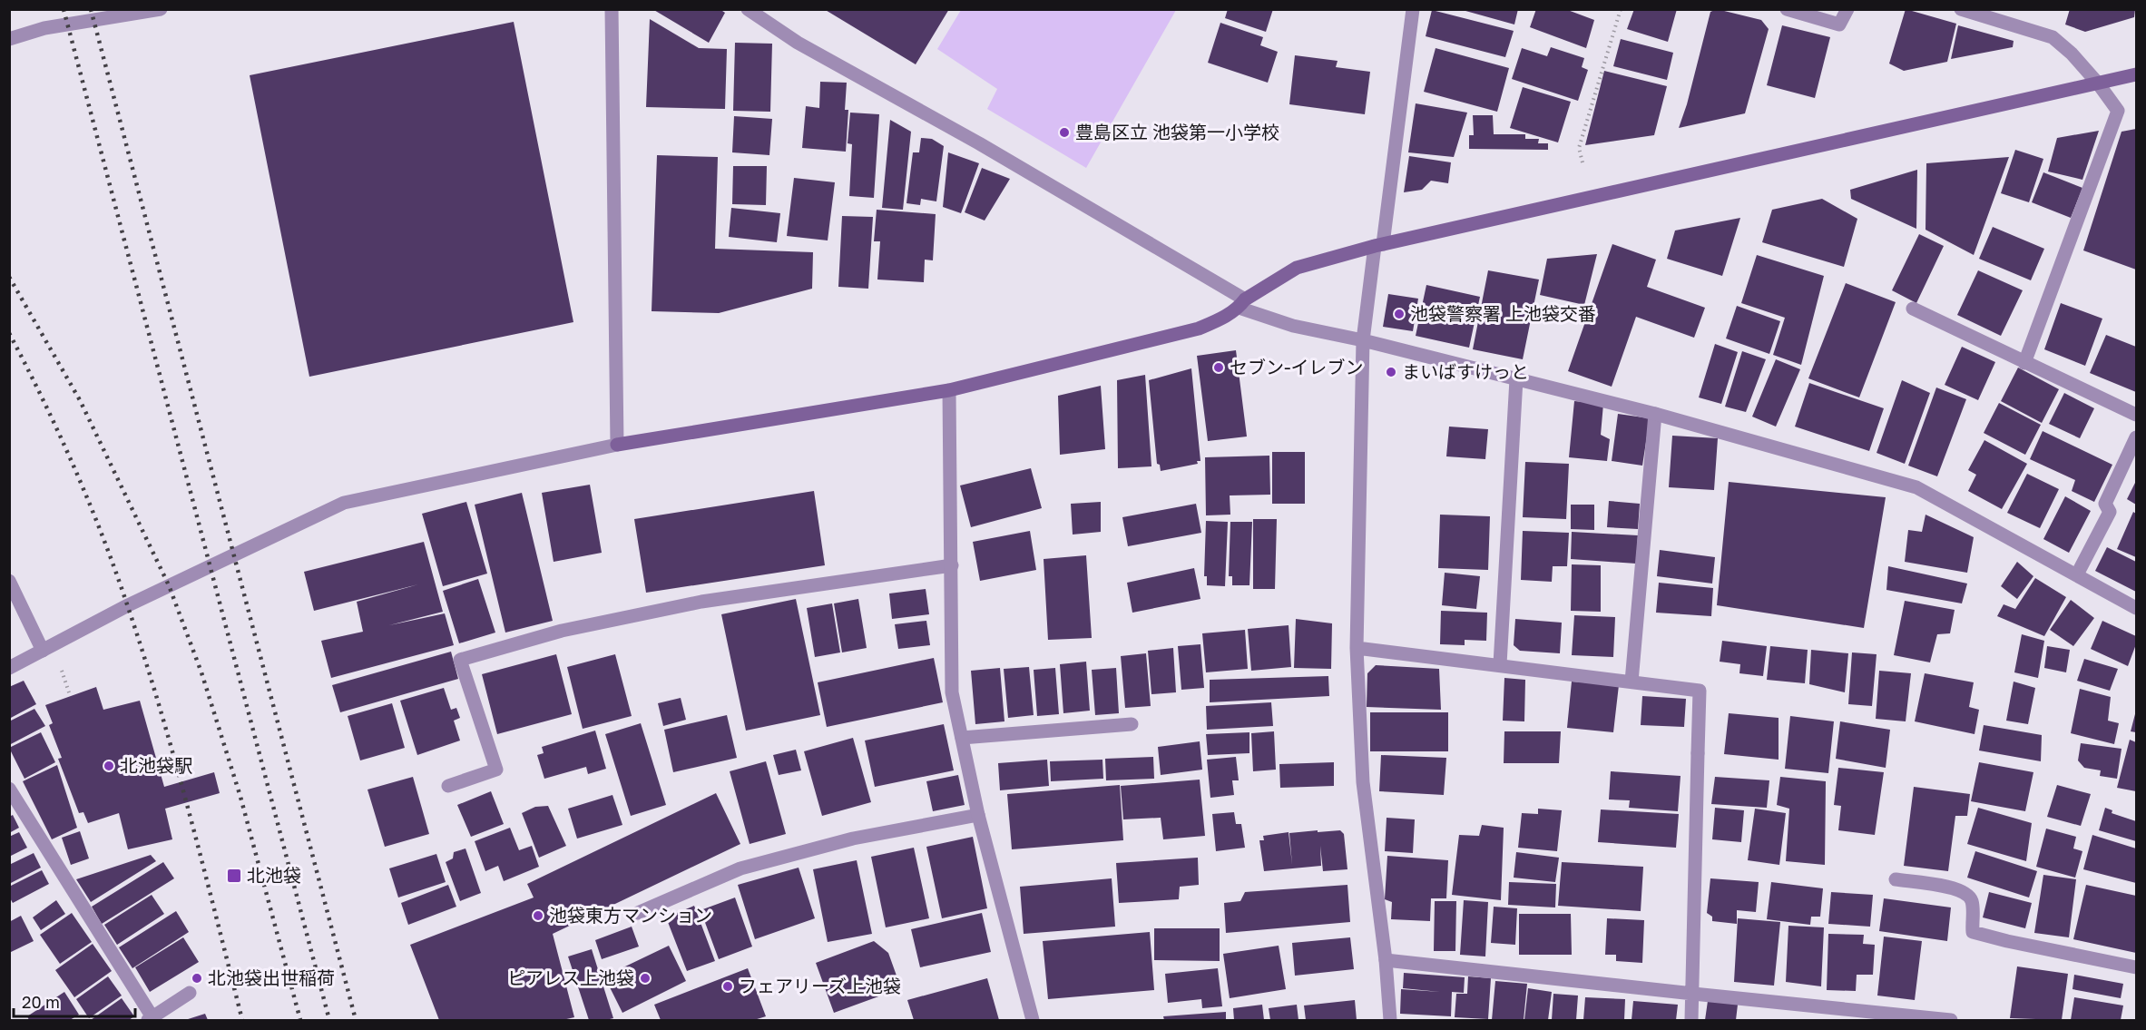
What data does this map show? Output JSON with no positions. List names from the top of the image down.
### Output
{
  "places": {
    "other": [
      "豊島区立 池袋第一小学校",
      "池袋警察署 上池袋交番",
      "セブン-イレブン",
      "まいばすけっと",
      "北池袋駅",
      "池袋東方マンション",
      "北池袋出世稲荷",
      "ピアレス上池袋",
      "フェアリーズ上池袋"
    ],
    "transit": ["北池袋"]
  },
  "scale_bar": "20 m"
}
